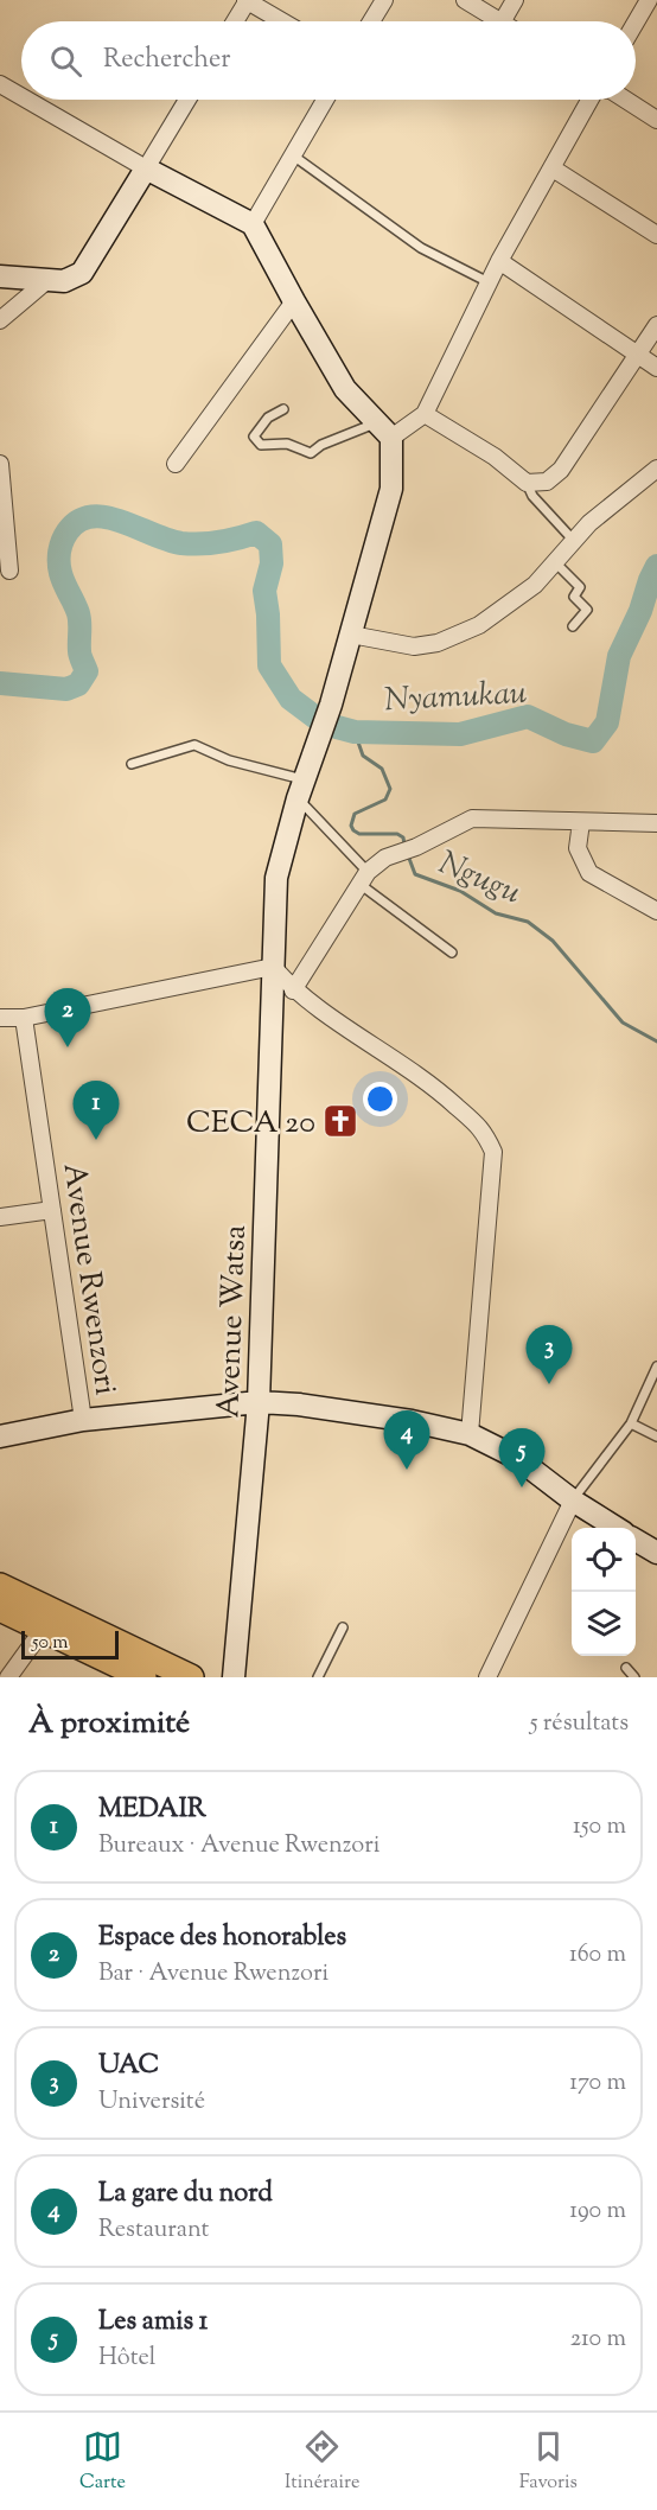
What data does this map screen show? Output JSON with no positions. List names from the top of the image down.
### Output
{
  "streets": {
    "street": ["Avenue Rwenzori", "Avenue Watsa"]
  },
  "water": ["Nyamukau", "Ngugu"],
  "places": {
    "church": ["CECA 20"]
  },
  "scale_bar": "50 m",
  "page": {
    "search": "Rechercher",
    "pins": [
      "2",
      "1",
      "3",
      "4",
      "5"
    ],
    "scale": "50 m",
    "heading": ["À proximité", "5 résultats"],
    "list": [
      {
        "mark": "1",
        "name": "MEDAIR",
        "note": "Bureaux · Avenue Rwenzori",
        "value": "150 m"
      },
      {
        "mark": "2",
        "name": "Espace des honorables",
        "note": "Bar · Avenue Rwenzori",
        "value": "160 m"
      },
      {
        "mark": "3",
        "name": "UAC",
        "note": "Université",
        "value": "170 m"
      },
      {
        "mark": "4",
        "name": "La gare du nord",
        "note": "Restaurant",
        "value": "190 m"
      },
      {
        "mark": "5",
        "name": "Les amis 1",
        "note": "Hôtel",
        "value": "210 m"
      }
    ],
    "nav": ["Carte", "Itinéraire", "Favoris"]
  }
}
